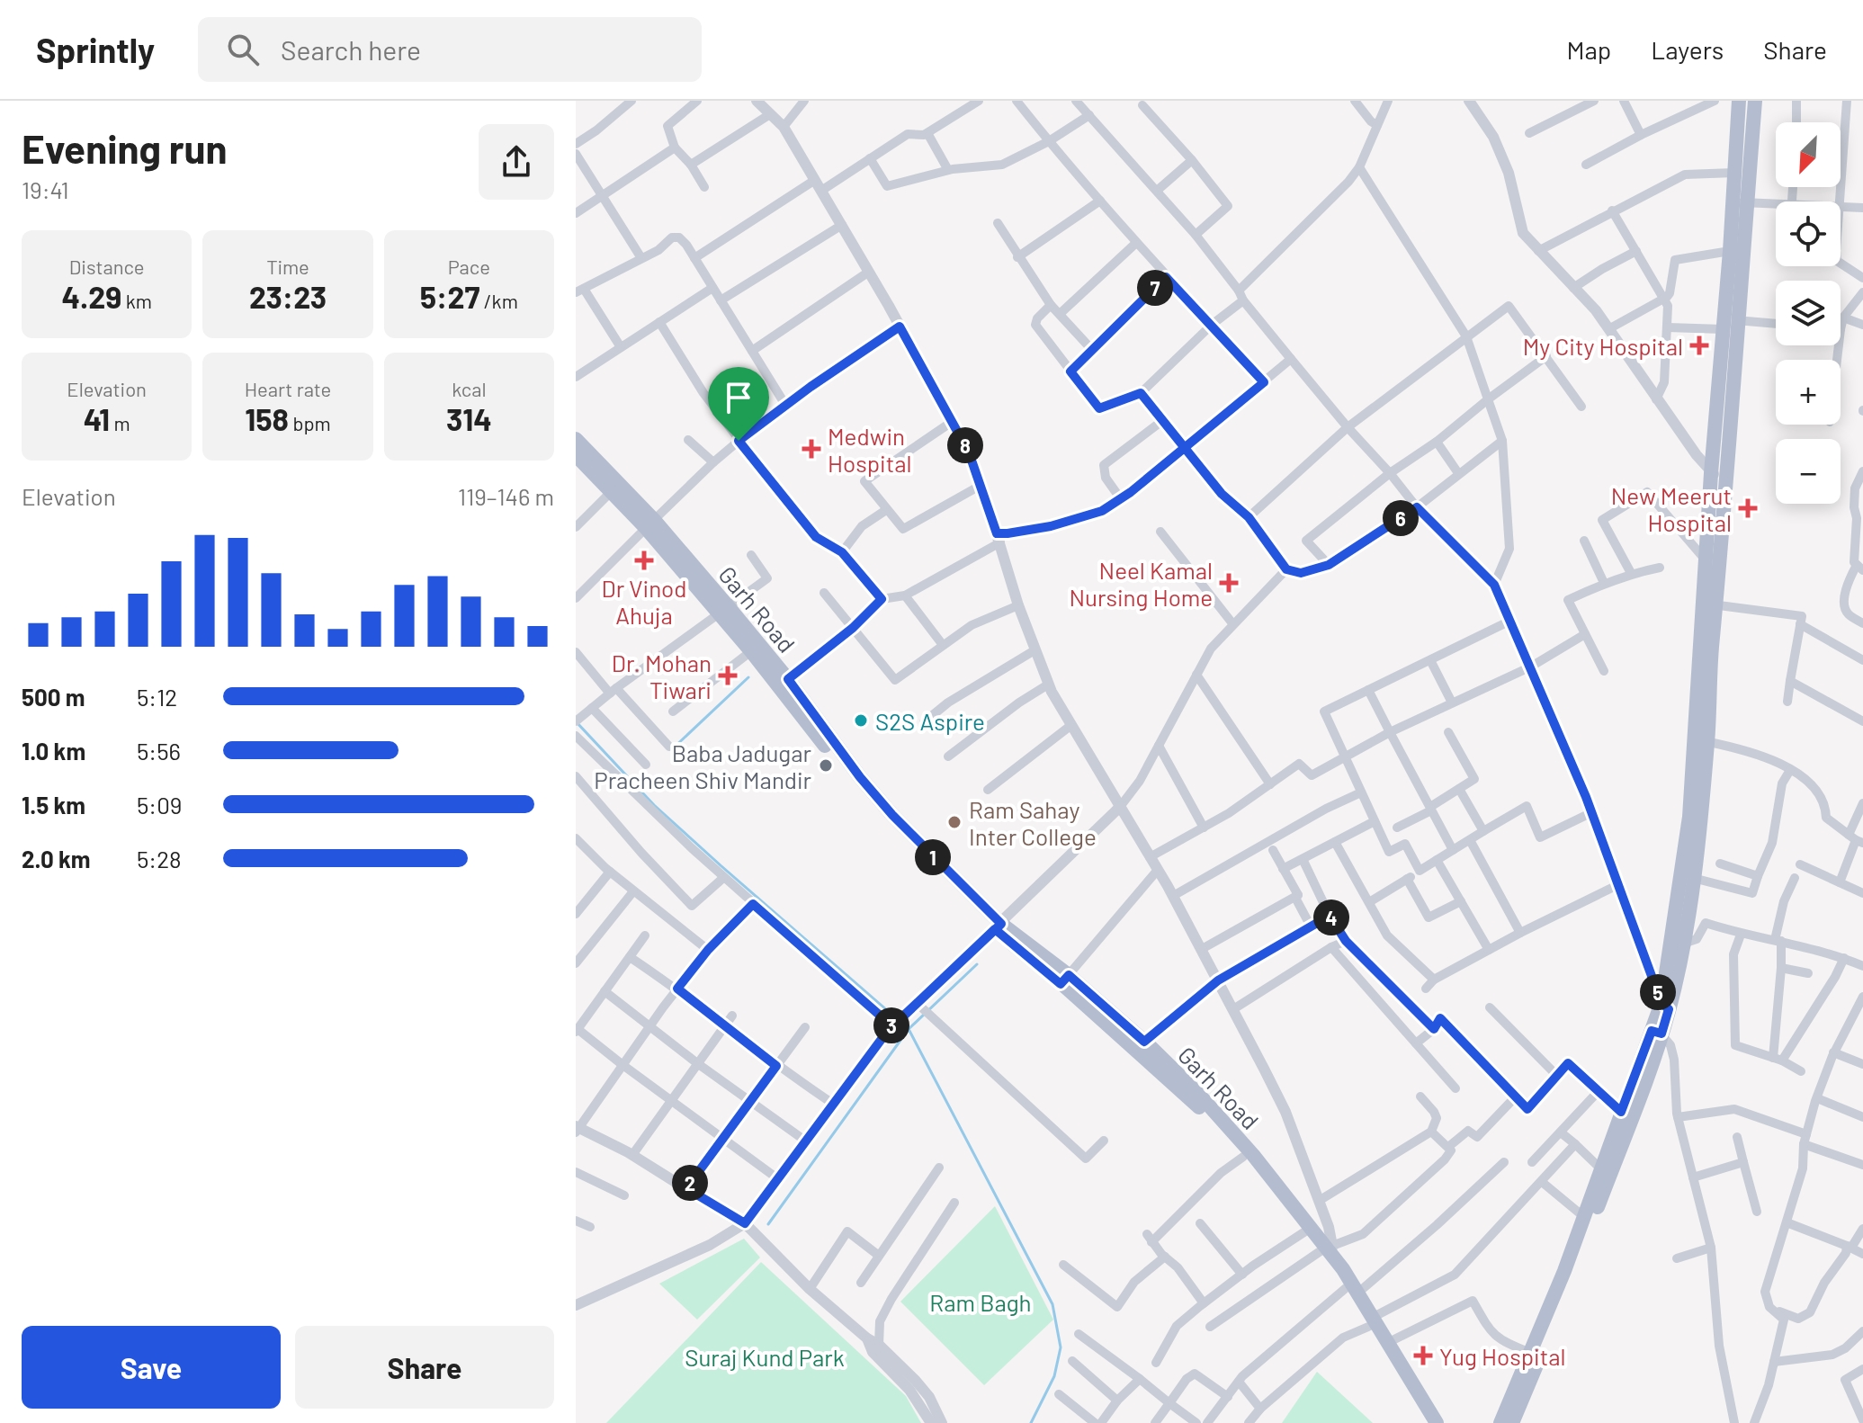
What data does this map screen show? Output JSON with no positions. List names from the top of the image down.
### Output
{
  "streets": {
    "main road": ["Garh Road"]
  },
  "parks": ["Ram Bagh", "Suraj Kund Park"],
  "places": {
    "health": [
      "My City Hospital",
      "Medwin Hospital",
      "New Meerut Hospital",
      "Dr Vinod Ahuja",
      "Neel Kamal Nursing Home",
      "Dr. Mohan Tiwari",
      "Yug Hospital"
    ],
    "other": ["S2S Aspire", "Baba Jadugar Pracheen Shiv Mandir", "Ram Sahay Inter College"]
  },
  "north": "bottom left",
  "page": {
    "header": "Sprintly",
    "search": "Search here",
    "nav": ["Map", "Layers", "Share"],
    "heading": ["Evening run", "19:41"],
    "map_buttons": ["+", "−"],
    "stats": [
      ["Distance", "4.29 km"],
      ["Time", "23:23"],
      ["Pace", "5:27 /km"],
      ["Elevation", "41 m"],
      ["Heart rate", "158 bpm"],
      ["kcal", "314"]
    ],
    "pins": [
      "7",
      "8",
      "6",
      "1",
      "4",
      "5",
      "3",
      "2"
    ],
    "chart": ["Elevation", "119–146 m"],
    "list": [
      {
        "name": "500 m",
        "note": "5:12"
      },
      {
        "name": "1.0 km",
        "note": "5:56"
      },
      {
        "name": "1.5 km",
        "note": "5:09"
      },
      {
        "name": "2.0 km",
        "note": "5:28"
      }
    ],
    "buttons": ["Save", "Share"]
  }
}
